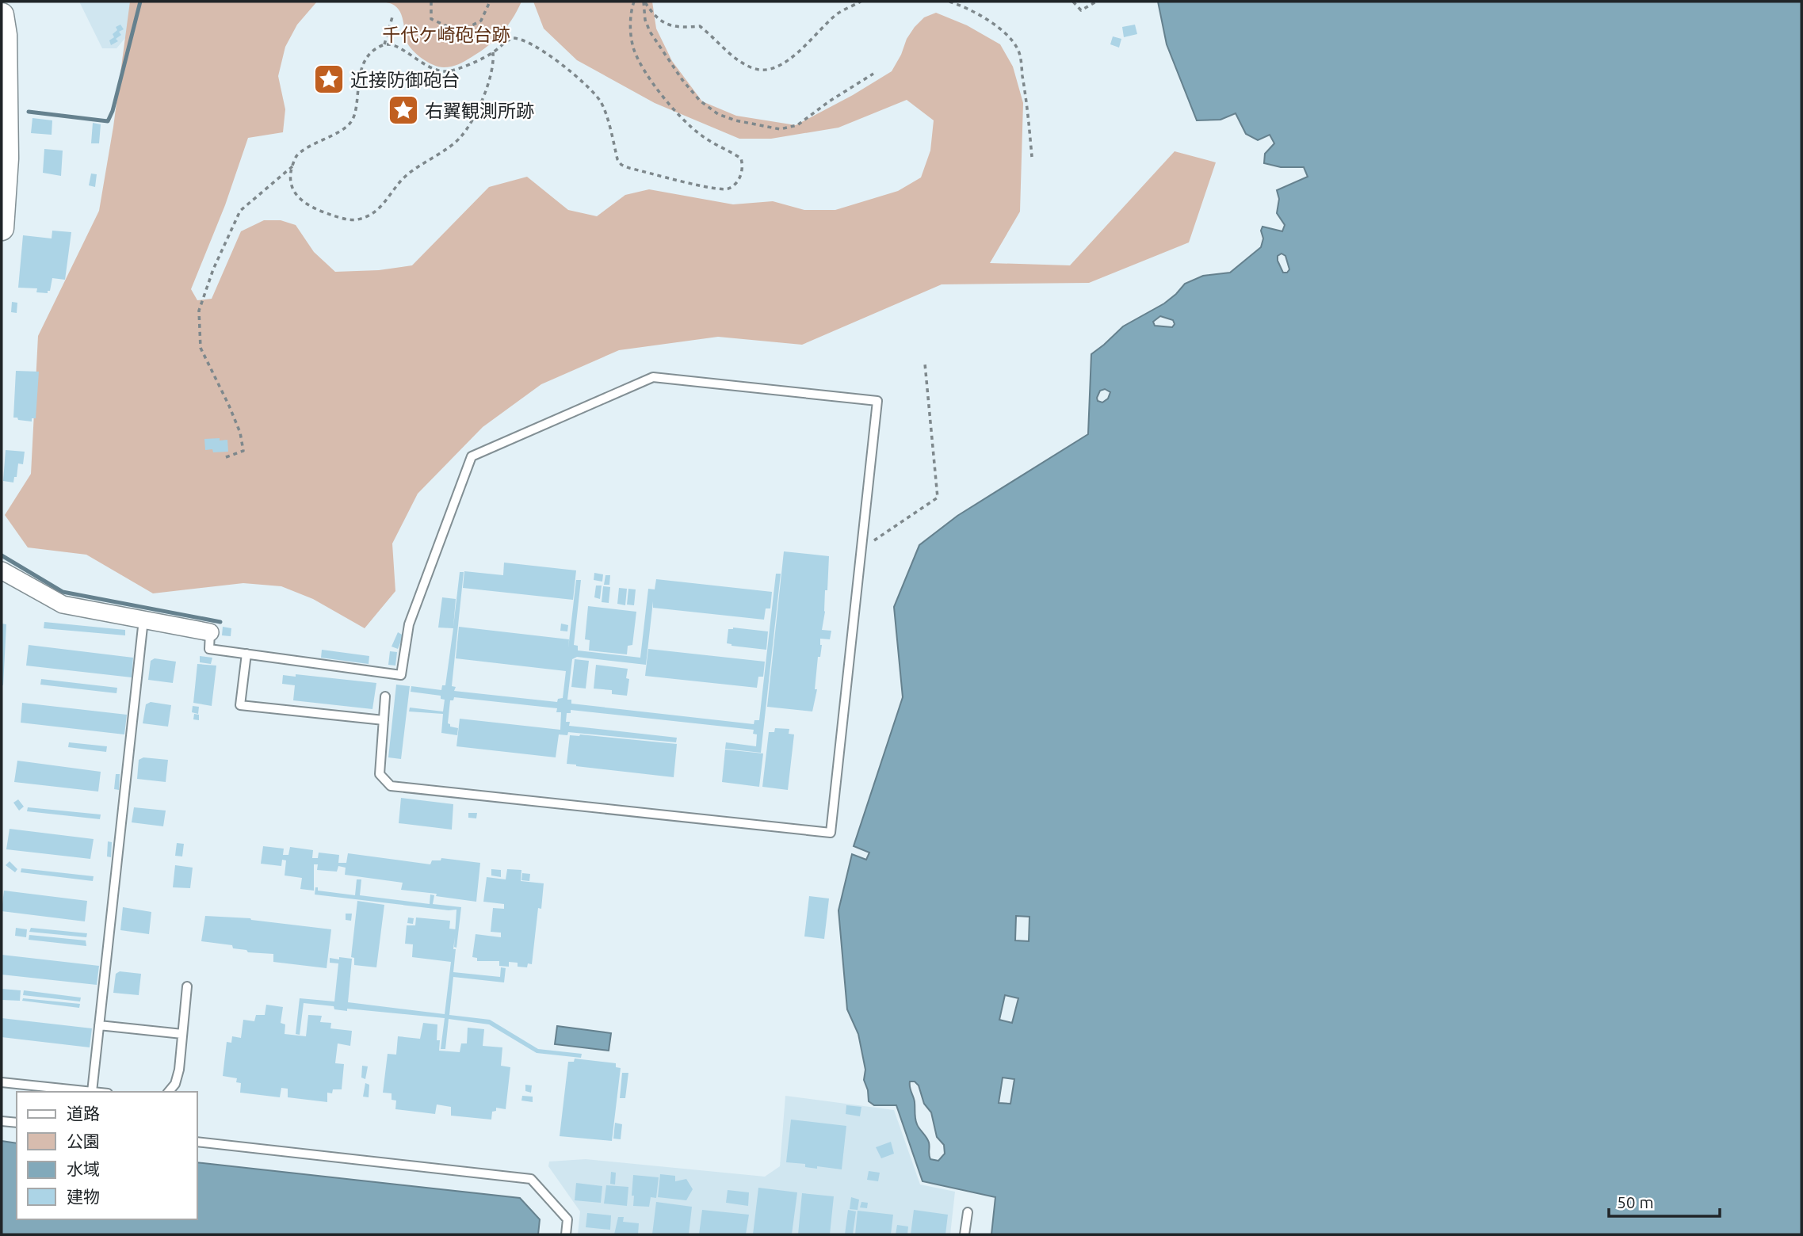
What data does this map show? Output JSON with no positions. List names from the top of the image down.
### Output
{
  "parks": ["千代ケ崎砲台跡"],
  "places": {
    "place": ["近接防御砲台", "右翼観測所跡"]
  },
  "legend": [
    "道路",
    "公園",
    "水域",
    "建物"
  ],
  "scale_bar": "50 m"
}
